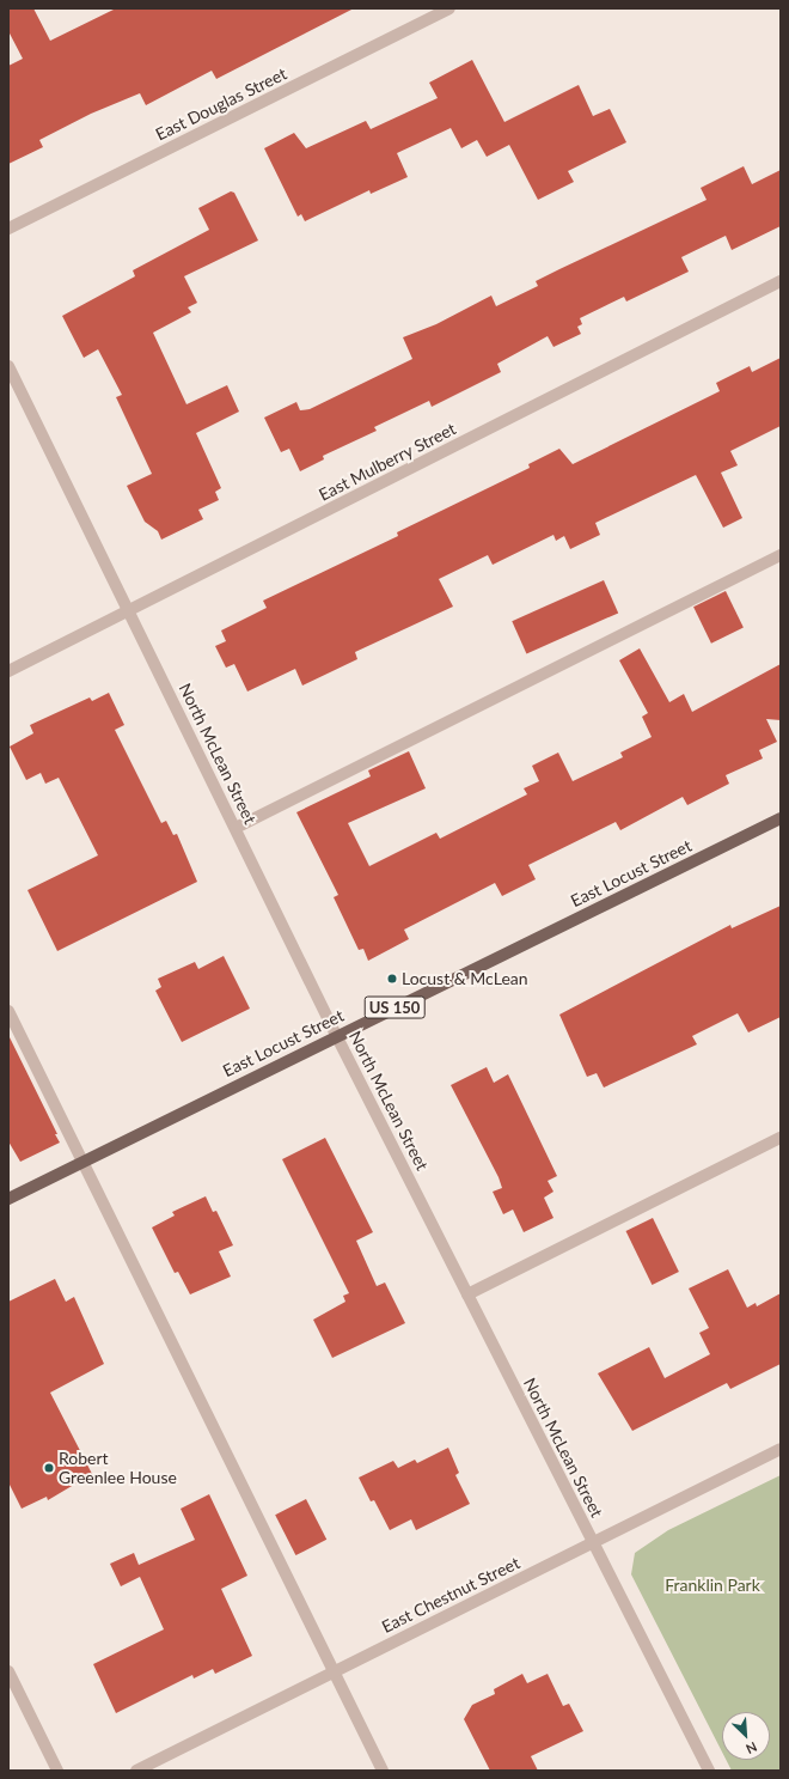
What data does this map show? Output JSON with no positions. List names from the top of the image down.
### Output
{
  "streets": {
    "main road": ["East Locust Street", "US 150"],
    "street": [
      "East Douglas Street",
      "East Mulberry Street",
      "North McLean Street",
      "East Chestnut Street"
    ]
  },
  "crossings": [
    ["East Mulberry Street", "North McLean Street"],
    ["North McLean Street", "East Locust Street"],
    ["North McLean Street", "East Chestnut Street"]
  ],
  "parks": ["Franklin Park"],
  "places": ["Locust & McLean", "Robert Greenlee House"],
  "north": "bottom right"
}
